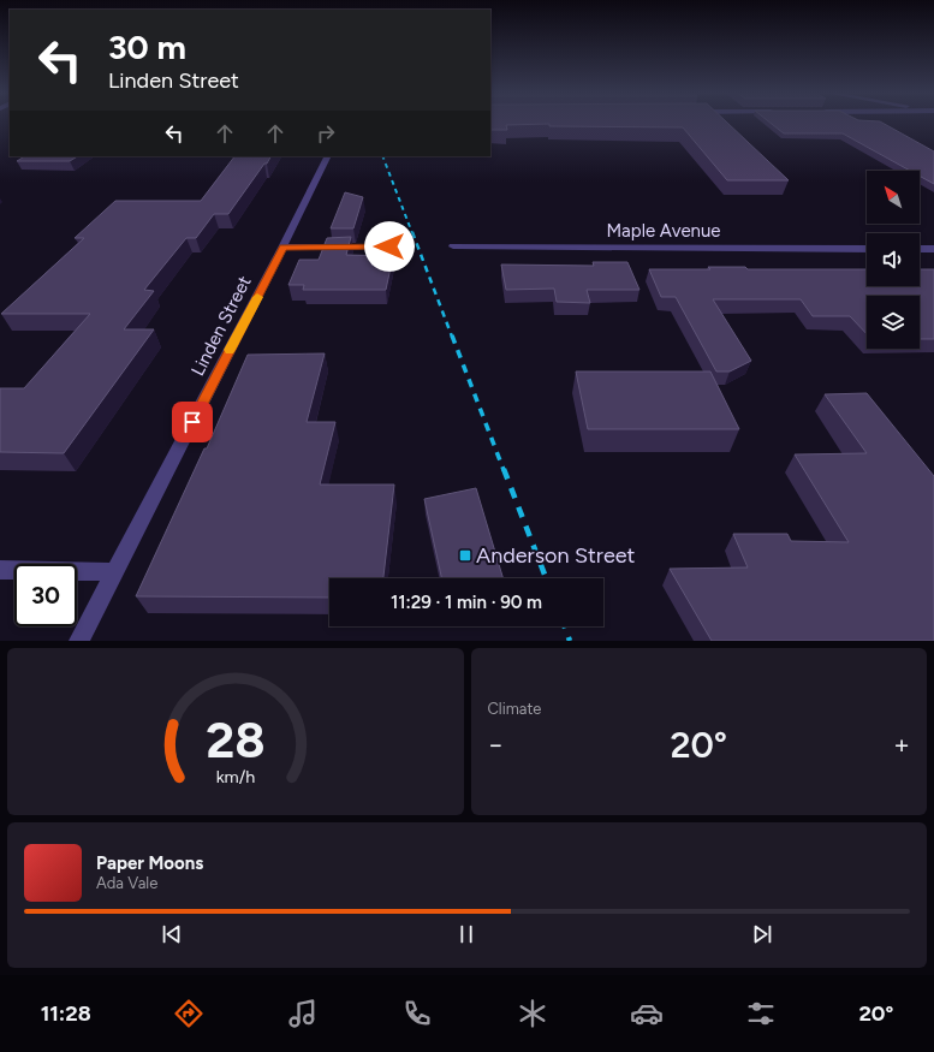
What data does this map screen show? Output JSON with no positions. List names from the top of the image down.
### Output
{
  "streets": {
    "street": ["Maple Avenue", "Linden Street"]
  },
  "places": {
    "transit": ["Anderson Street"]
  },
  "north": "top left",
  "page": {
    "turn": ["30 m", "Linden Street"],
    "limit": "30",
    "trip": "11:29 · 1 min · 90 m",
    "tile": "Climate",
    "heat": ["−", "20°", "+"],
    "song": ["Paper Moons", "Ada Vale"],
    "tabs": ["11:28", "20°"],
    "gauge": ["28", "km/h"]
  }
}
